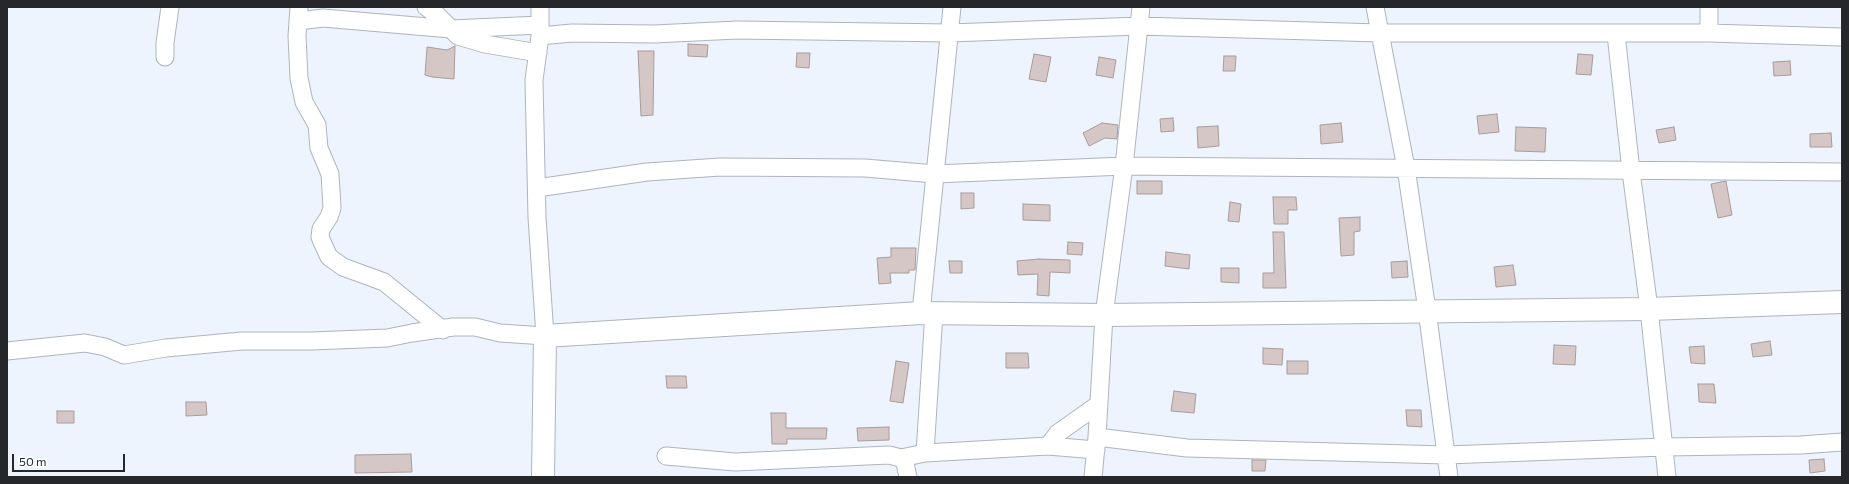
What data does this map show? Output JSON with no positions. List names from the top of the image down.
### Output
{
  "scale_bar": "50 m"
}
